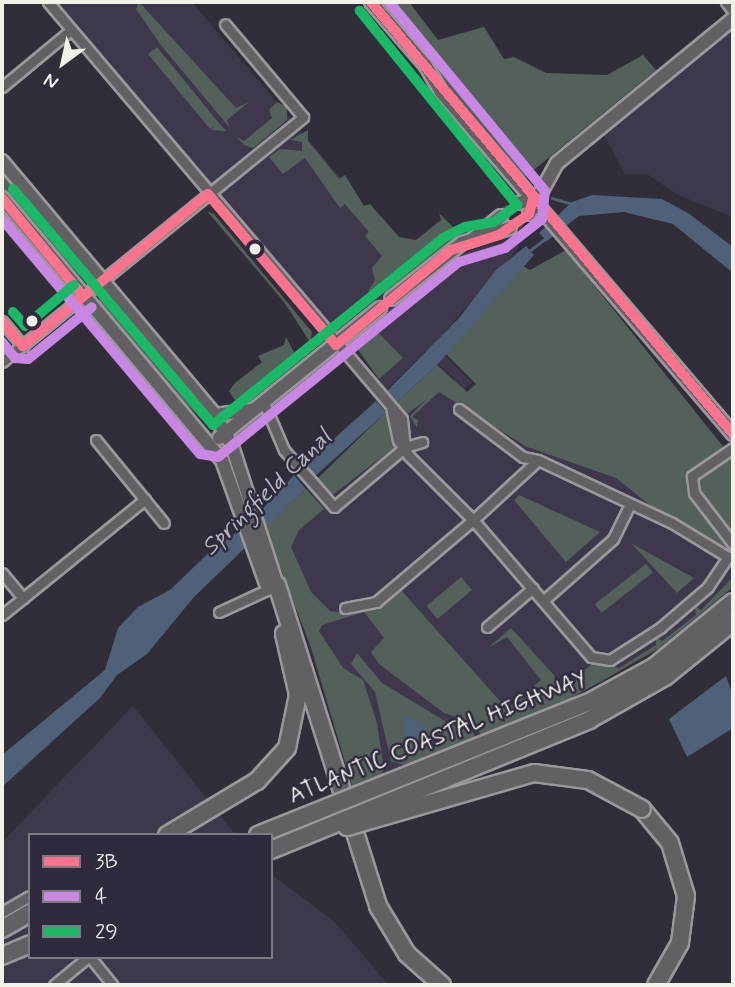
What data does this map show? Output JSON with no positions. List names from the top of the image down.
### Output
{
  "streets": {
    "highway": ["ATLANTIC COASTAL HIGHWAY"]
  },
  "water": ["Springfield Canal"],
  "lines": ["transit line 3B", "transit line 4", "transit line 29"],
  "legend": ["3B", "4", "29"],
  "north": "bottom left"
}
